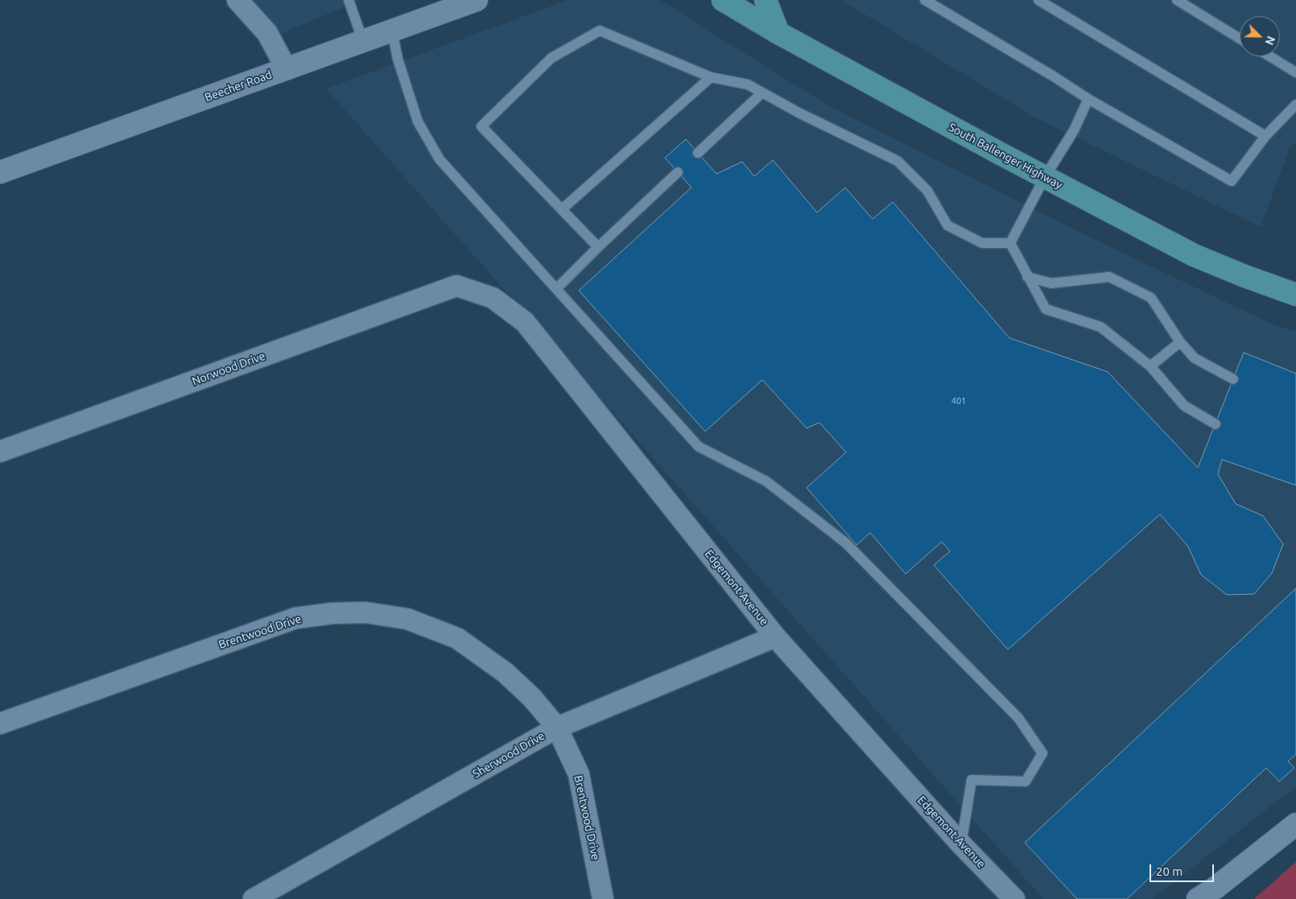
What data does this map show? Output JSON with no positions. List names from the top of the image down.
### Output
{
  "streets": {
    "main road": ["South Ballenger Highway"],
    "street": [
      "Beecher Road",
      "Norwood Drive",
      "Edgemont Avenue",
      "Brentwood Drive",
      "Sherwood Drive"
    ]
  },
  "crossings": [
    ["Norwood Drive", "Edgemont Avenue"],
    ["Edgemont Avenue", "Sherwood Drive"],
    ["Brentwood Drive", "Sherwood Drive"]
  ],
  "house_numbers": ["401"],
  "scale_bar": "20 m",
  "north": "bottom right"
}
